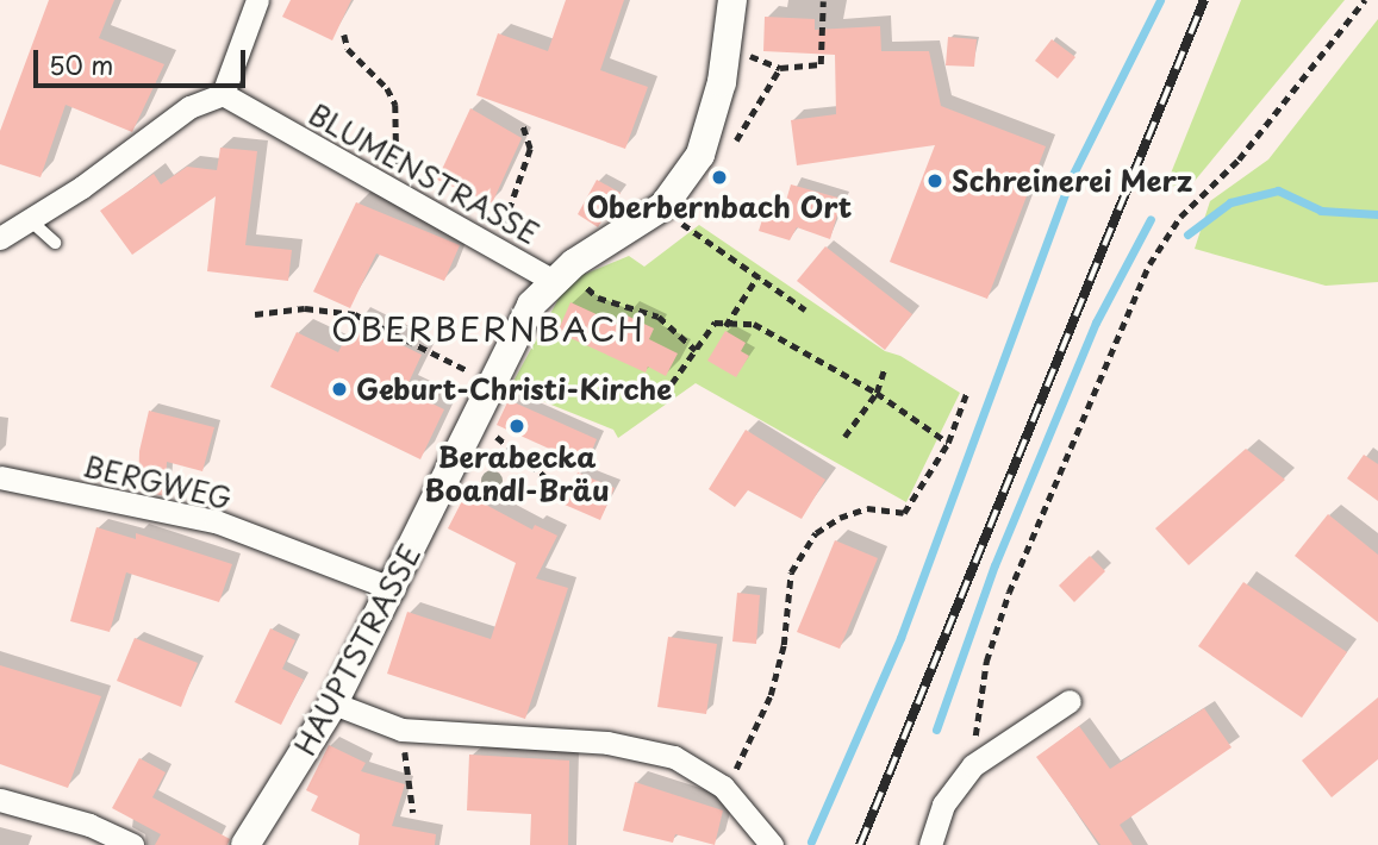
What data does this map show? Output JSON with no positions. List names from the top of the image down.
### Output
{
  "streets": {
    "street": ["BLUMENSTRASSE", "BERGWEG", "HAUPTSTRASSE"]
  },
  "crossings": [
    ["BLUMENSTRASSE", "HAUPTSTRASSE"],
    ["BERGWEG", "HAUPTSTRASSE"]
  ],
  "districts": ["OBERBERNBACH"],
  "places": [
    "Oberbernbach Ort",
    "Schreinerei Merz",
    "Geburt-Christi-Kirche",
    "Berabecka Boandl-Bräu"
  ],
  "scale_bar": "50 m"
}
